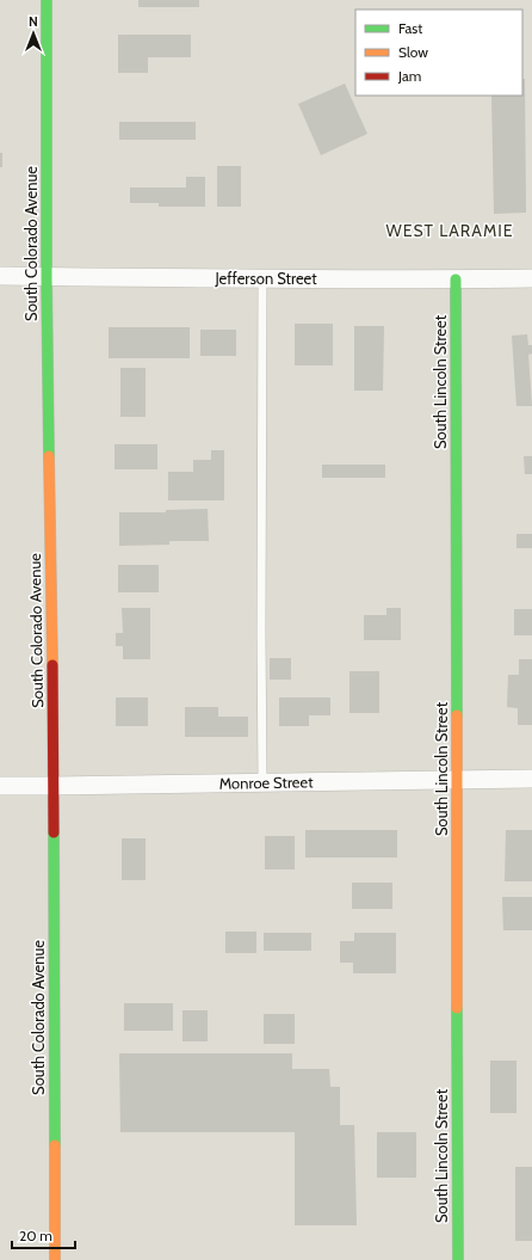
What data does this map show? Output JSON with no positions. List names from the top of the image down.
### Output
{
  "streets": {
    "street": [
      "South Colorado Avenue",
      "Jefferson Street",
      "South Lincoln Street",
      "Monroe Street"
    ]
  },
  "crossings": [
    ["South Colorado Avenue", "Jefferson Street"],
    ["South Colorado Avenue", "Monroe Street"],
    ["Jefferson Street", "South Lincoln Street"],
    ["South Lincoln Street", "Monroe Street"]
  ],
  "districts": ["WEST LARAMIE"],
  "legend": ["Fast", "Slow", "Jam"],
  "scale_bar": "20 m",
  "north": "top"
}
